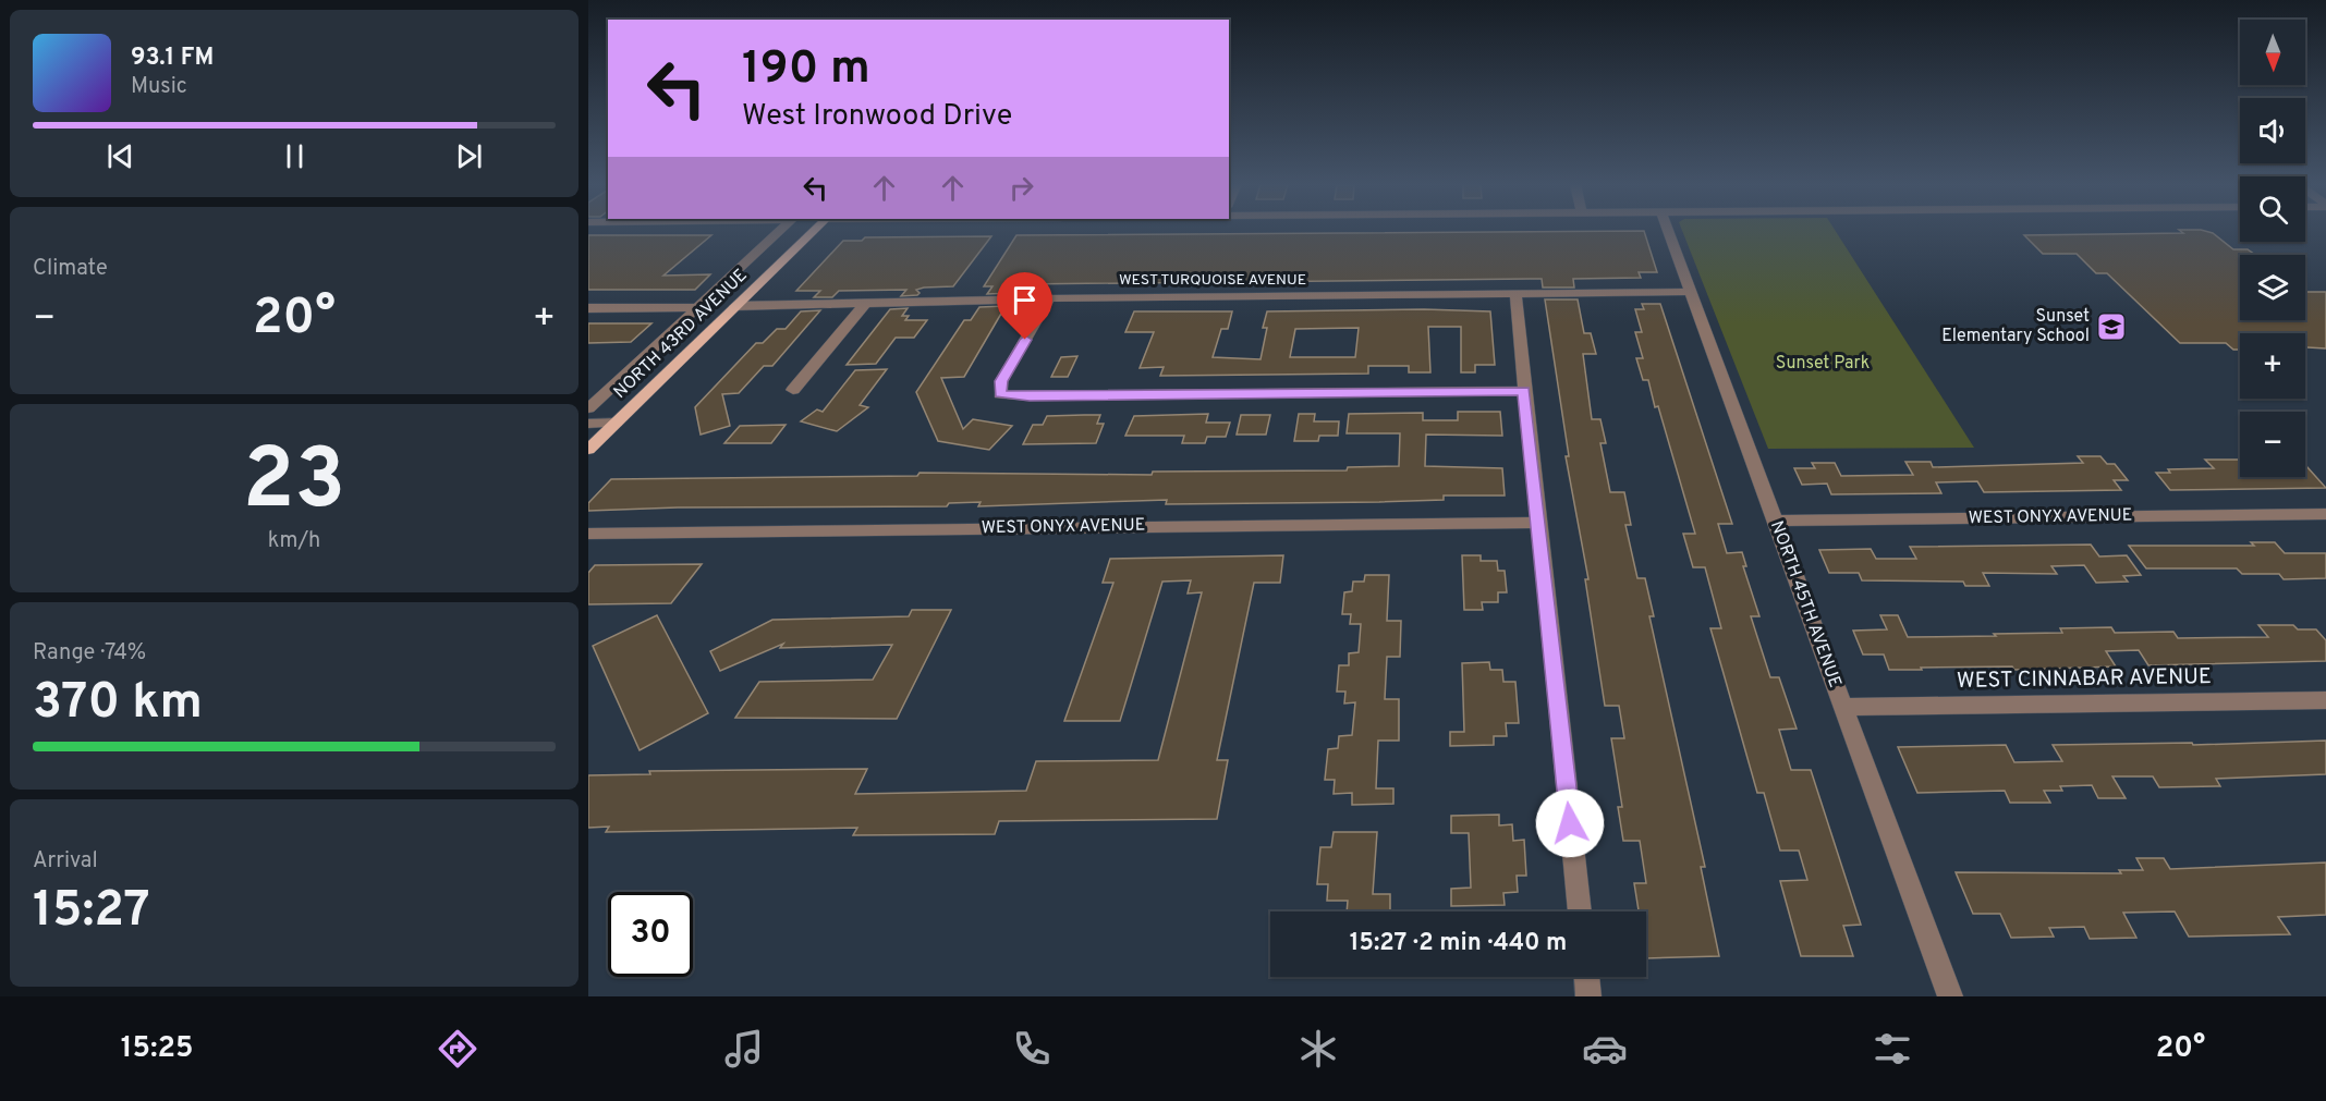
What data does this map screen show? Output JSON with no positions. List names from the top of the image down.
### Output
{
  "streets": {
    "main road": ["NORTH 43RD AVENUE"],
    "street": [
      "WEST TURQUOISE AVENUE",
      "WEST ONYX AVENUE",
      "NORTH 45TH AVENUE",
      "WEST CINNABAR AVENUE"
    ]
  },
  "crossings": [
    ["WEST TURQUOISE AVENUE", "NORTH 43RD AVENUE"],
    ["WEST TURQUOISE AVENUE", "NORTH 45TH AVENUE"],
    ["WEST ONYX AVENUE", "NORTH 45TH AVENUE"],
    ["NORTH 45TH AVENUE", "WEST CINNABAR AVENUE"]
  ],
  "parks": ["Sunset Park"],
  "places": {
    "school or university": ["Sunset Elementary School"]
  },
  "north": "bottom",
  "page": {
    "map_buttons": ["+", "−"],
    "turn": ["190 m", "West Ironwood Drive"],
    "song": ["93.1 FM", "Music"],
    "tile": [
      "Climate",
      ["23", "km/h"],
      ["Range · 74%", "370 km"],
      ["Arrival", "15:27"]
    ],
    "heat": ["−", "20°", "+"],
    "limit": "30",
    "trip": "15:27 · 2 min · 440 m",
    "tabs": ["15:25", "20°"]
  }
}
